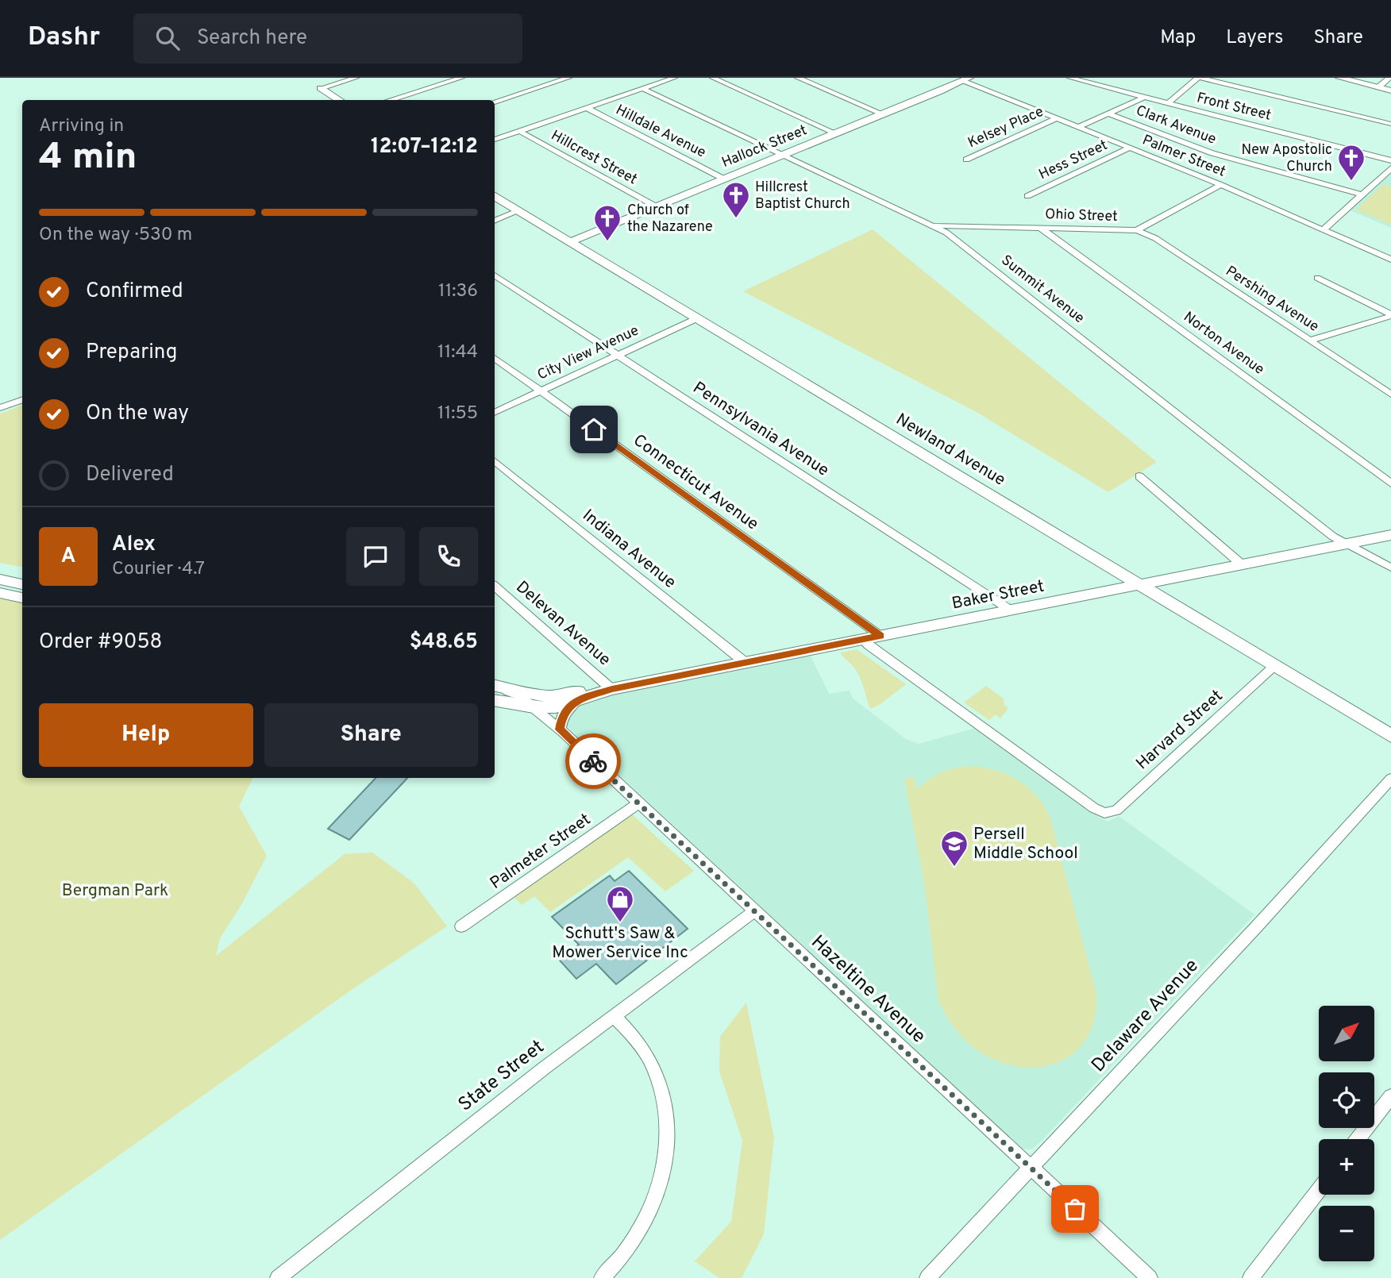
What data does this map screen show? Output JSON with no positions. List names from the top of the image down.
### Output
{
  "streets": {
    "street": [
      "Front Street",
      "Clark Avenue",
      "Kelsey Place",
      "Hilldale Avenue",
      "Hallock Street",
      "Palmer Street",
      "Hillcrest Street",
      "Hess Street",
      "Ohio Street",
      "Summit Avenue",
      "Pershing Avenue",
      "Norton Avenue",
      "City View Avenue",
      "Pennsylvania Avenue",
      "Newland Avenue",
      "Connecticut Avenue",
      "Indiana Avenue",
      "Baker Street",
      "Delevan Avenue",
      "Harvard Street",
      "Palmeter Street",
      "Hazeltine Avenue",
      "Delaware Avenue",
      "State Street"
    ]
  },
  "crossings": [
    ["Kelsey Place", "Palmer Street"],
    ["Hilldale Avenue", "Hallock Street"],
    ["Hallock Street", "Palmer Street"],
    ["Hallock Street", "Hillcrest Street"],
    ["Hallock Street", "Summit Avenue"],
    ["Hallock Street", "Newland Avenue"],
    ["Palmer Street", "Hess Street"],
    ["Palmer Street", "Ohio Street"],
    ["Ohio Street", "Summit Avenue"],
    ["Ohio Street", "Pershing Avenue"],
    ["Ohio Street", "Norton Avenue"],
    ["Summit Avenue", "Baker Street"],
    ["City View Avenue", "Pennsylvania Avenue"],
    ["City View Avenue", "Newland Avenue"],
    ["City View Avenue", "Connecticut Avenue"],
    ["Pennsylvania Avenue", "Baker Street"],
    ["Newland Avenue", "Baker Street"],
    ["Newland Avenue", "Harvard Street"],
    ["Connecticut Avenue", "Baker Street"],
    ["Indiana Avenue", "Baker Street"],
    ["Baker Street", "Delevan Avenue"],
    ["Baker Street", "Harvard Street"],
    ["Baker Street", "Hazeltine Avenue"],
    ["Palmeter Street", "Hazeltine Avenue"],
    ["Hazeltine Avenue", "Delaware Avenue"],
    ["Hazeltine Avenue", "State Street"]
  ],
  "parks": ["Bergman Park"],
  "places": {
    "church": ["New Apostolic Church", "Hillcrest Baptist Church", "Church of the Nazarene"],
    "school or university": ["Persell Middle School"],
    "shop": ["Schutt's Saw & Mower Service Inc"]
  },
  "north": "top right",
  "page": {
    "header": "Dashr",
    "search": "Search here",
    "nav": ["Map", "Layers", "Share"],
    "heading": ["4 min", "Arriving in", "12:07–12:12"],
    "panel": [
      "Alex",
      "Courier · 4.7",
      "Order #9058",
      "$48.65"
    ],
    "bar": "On the way · 530 m",
    "list": [
      ["Confirmed", "11:36"],
      ["Preparing", "11:44"],
      ["On the way", "11:55"],
      "Delivered"
    ],
    "round": "A",
    "buttons": ["Help", "Share"],
    "map_buttons": ["+", "−"]
  }
}
